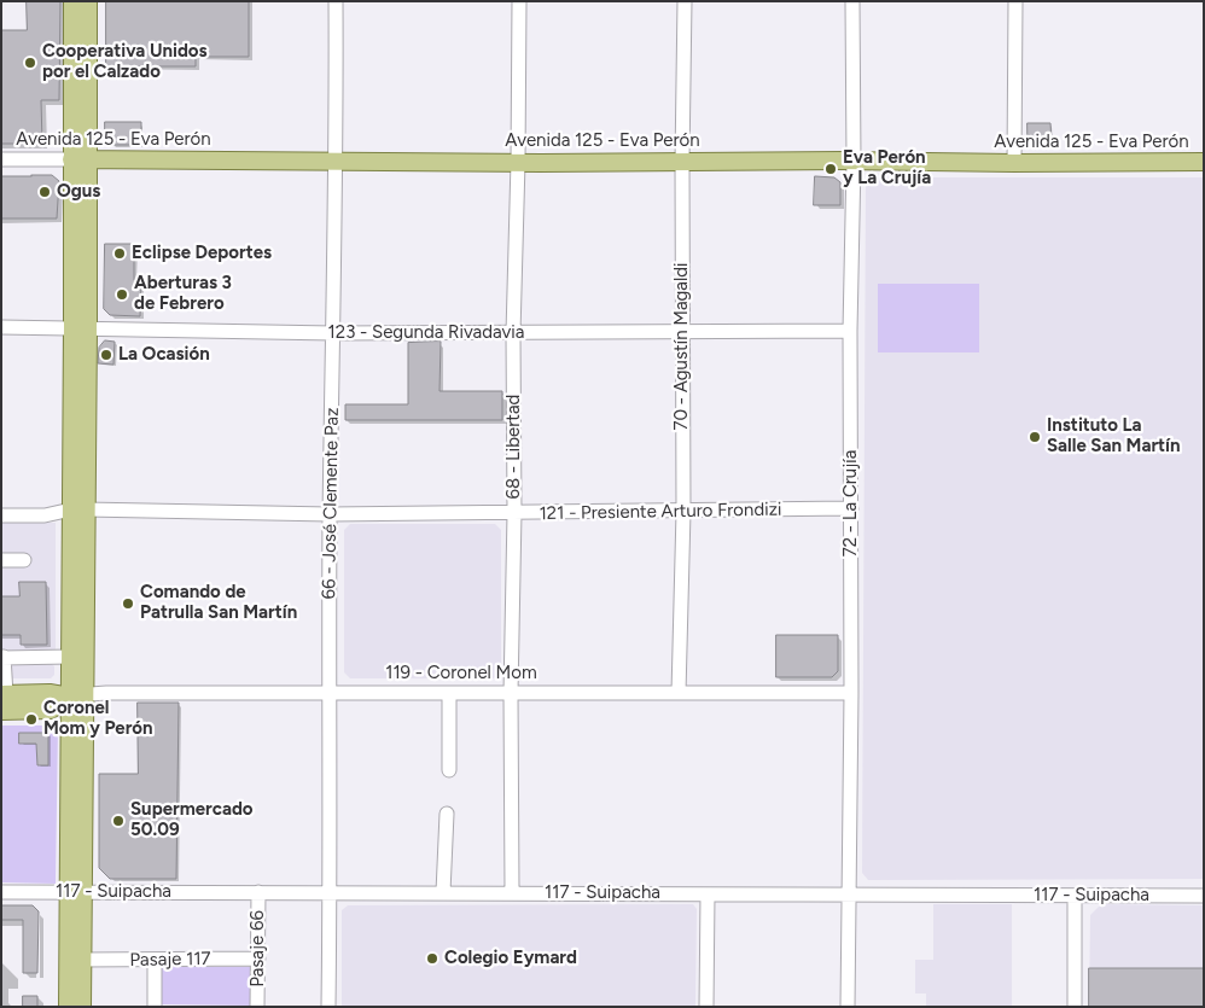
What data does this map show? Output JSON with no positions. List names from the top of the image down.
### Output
{
  "streets": {
    "main road": ["Avenida 125 - Eva Perón", "119 - Coronel Mom"],
    "street": [
      "123 - Segunda Rivadavia",
      "70 - Agustín Magaldi",
      "68 - Libertad",
      "66 - José Clemente Paz",
      "72 - La Crujía",
      "121 - Presiente Arturo Frondizi",
      "117 - Suipacha",
      "Pasaje 66",
      "Pasaje 117"
    ]
  },
  "crossings": [
    ["Avenida 125 - Eva Perón", "70 - Agustín Magaldi"],
    ["Avenida 125 - Eva Perón", "68 - Libertad"],
    ["Avenida 125 - Eva Perón", "66 - José Clemente Paz"],
    ["Avenida 125 - Eva Perón", "72 - La Crujía"],
    ["123 - Segunda Rivadavia", "70 - Agustín Magaldi"],
    ["123 - Segunda Rivadavia", "68 - Libertad"],
    ["123 - Segunda Rivadavia", "66 - José Clemente Paz"],
    ["123 - Segunda Rivadavia", "72 - La Crujía"],
    ["70 - Agustín Magaldi", "121 - Presiente Arturo Frondizi"],
    ["70 - Agustín Magaldi", "119 - Coronel Mom"],
    ["68 - Libertad", "121 - Presiente Arturo Frondizi"],
    ["68 - Libertad", "119 - Coronel Mom"],
    ["68 - Libertad", "117 - Suipacha"],
    ["66 - José Clemente Paz", "121 - Presiente Arturo Frondizi"],
    ["66 - José Clemente Paz", "119 - Coronel Mom"],
    ["66 - José Clemente Paz", "117 - Suipacha"],
    ["72 - La Crujía", "121 - Presiente Arturo Frondizi"],
    ["72 - La Crujía", "119 - Coronel Mom"],
    ["72 - La Crujía", "117 - Suipacha"],
    ["117 - Suipacha", "Pasaje 66"],
    ["Pasaje 66", "Pasaje 117"]
  ],
  "places": [
    "Cooperativa Unidos por el Calzado",
    "Eva Perón y La Crujía",
    "Ogus",
    "Eclipse Deportes",
    "Aberturas 3 de Febrero",
    "La Ocasión",
    "Instituto La Salle San Martín",
    "Comando de Patrulla San Martín",
    "Coronel Mom y Perón",
    "Supermercado 50.09",
    "Colegio Eymard"
  ]
}
